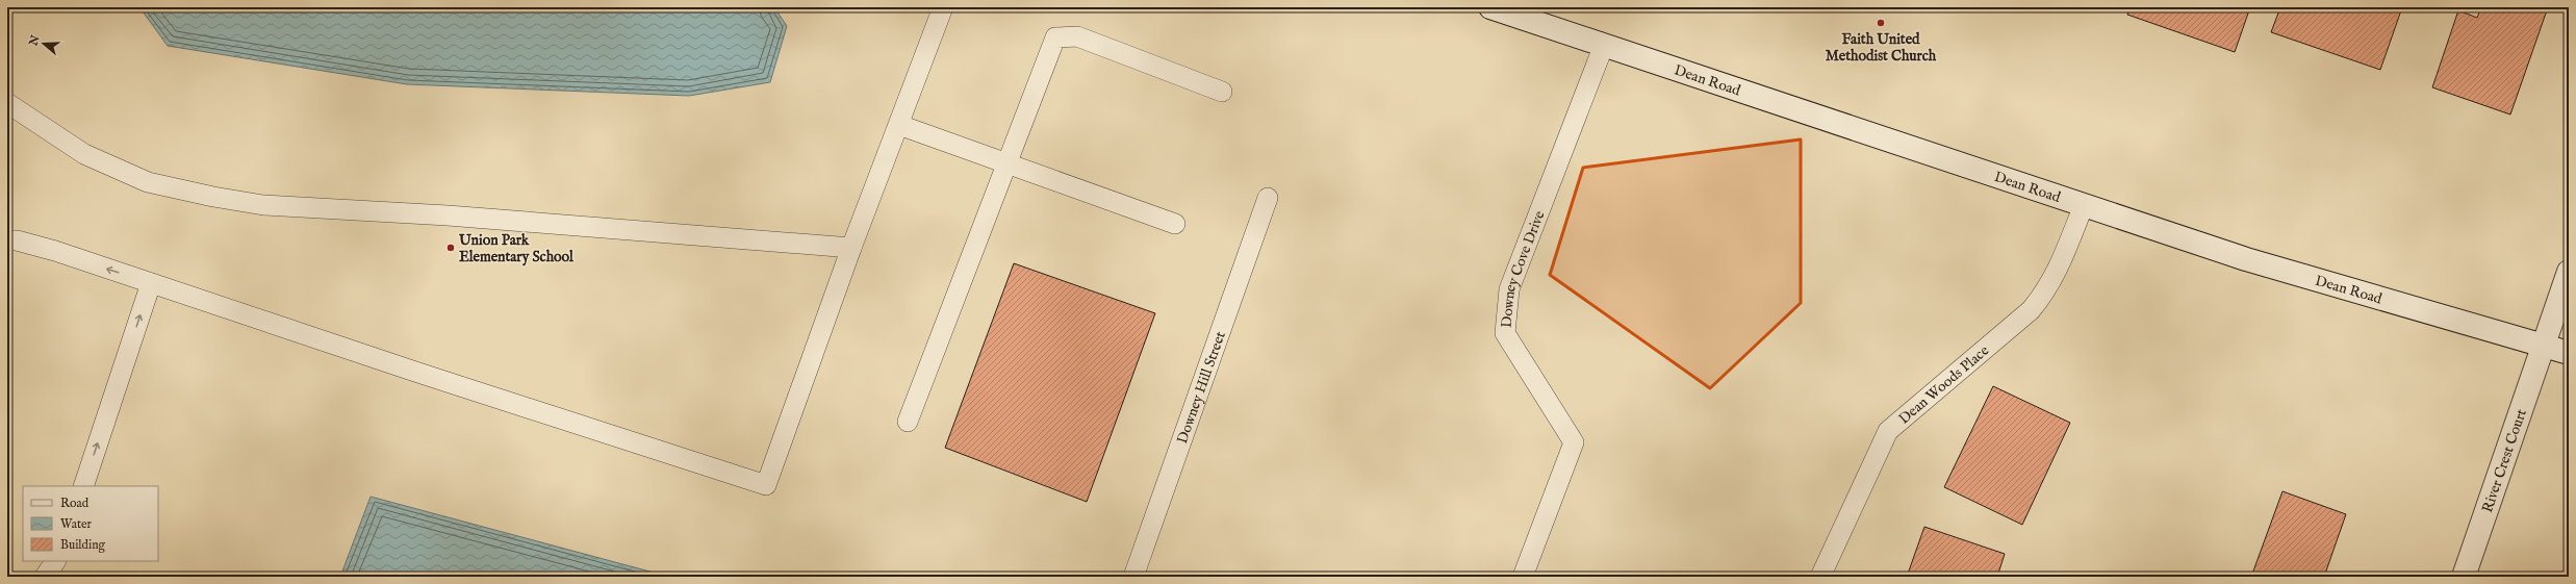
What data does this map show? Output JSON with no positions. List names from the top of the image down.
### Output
{
  "streets": {
    "main road": ["Dean Road", "River Crest Court"],
    "lane": ["Downey Cove Drive", "Dean Woods Place", "Downey Hill Street"]
  },
  "crossings": [
    ["Dean Road", "Downey Cove Drive"],
    ["Dean Road", "Dean Woods Place"],
    ["Dean Road", "River Crest Court"]
  ],
  "places": ["Faith United Methodist Church", "Union Park Elementary School"],
  "legend": ["Road", "Water", "Building"],
  "north": "left"
}
